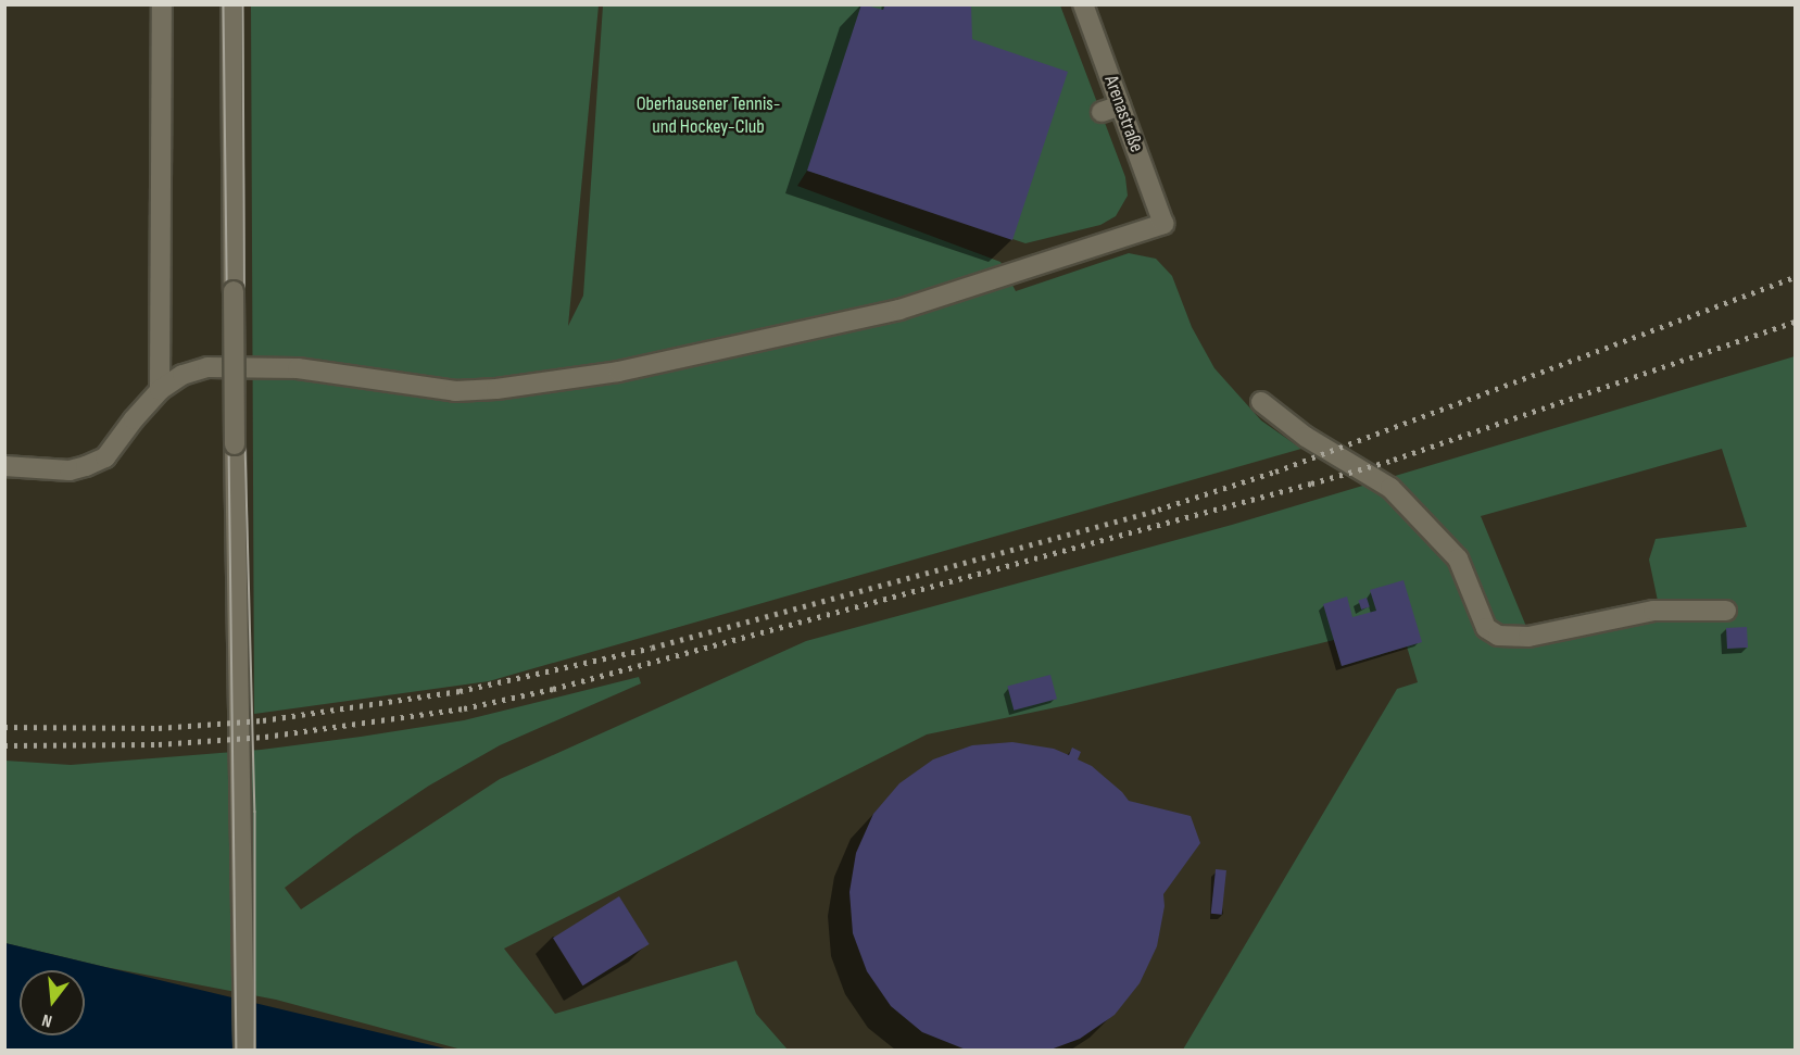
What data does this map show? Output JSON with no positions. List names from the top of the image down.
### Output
{
  "streets": {
    "street": ["Arenastraße"]
  },
  "parks": ["Oberhausener Tennis- und Hockey-Club"],
  "north": "bottom"
}
